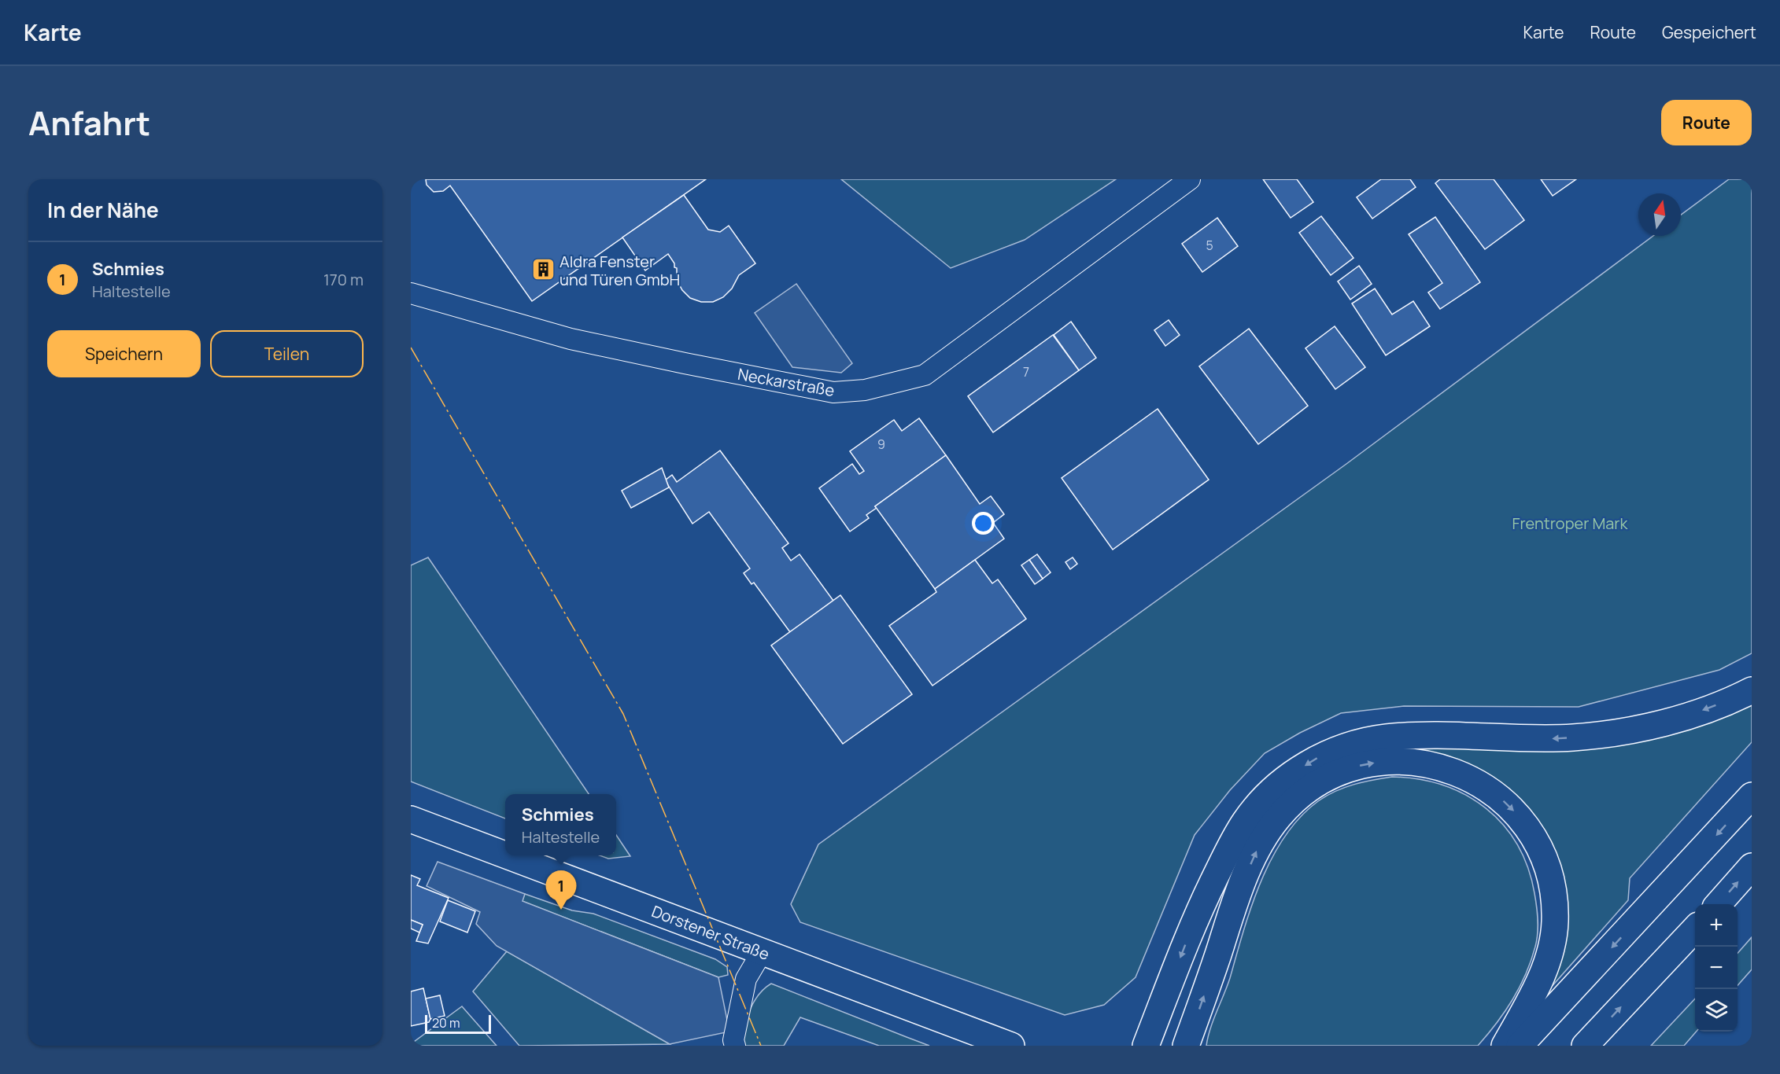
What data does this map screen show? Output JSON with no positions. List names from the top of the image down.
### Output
{
  "streets": {
    "main road": ["Dorstener Straße"],
    "street": ["Neckarstraße"]
  },
  "parks": ["Frentroper Mark"],
  "places": {
    "building": ["Aldra Fenster und Türen GmbH"]
  },
  "house_numbers": ["5", "7", "9"],
  "scale_bar": "20 m",
  "north": "top",
  "page": {
    "header": "Karte",
    "nav": ["Karte", "Route", "Gespeichert"],
    "title": "Anfahrt",
    "buttons": [
      "Route",
      ["Speichern", "Teilen"]
    ],
    "heading": "In der Nähe",
    "list": [
      {
        "mark": "1",
        "name": "Schmies",
        "note": "Haltestelle",
        "value": "170 m"
      }
    ],
    "popup": ["Schmies", "Haltestelle"],
    "pins": "1",
    "map_buttons": ["+", "−"],
    "scale": "20 m"
  }
}
